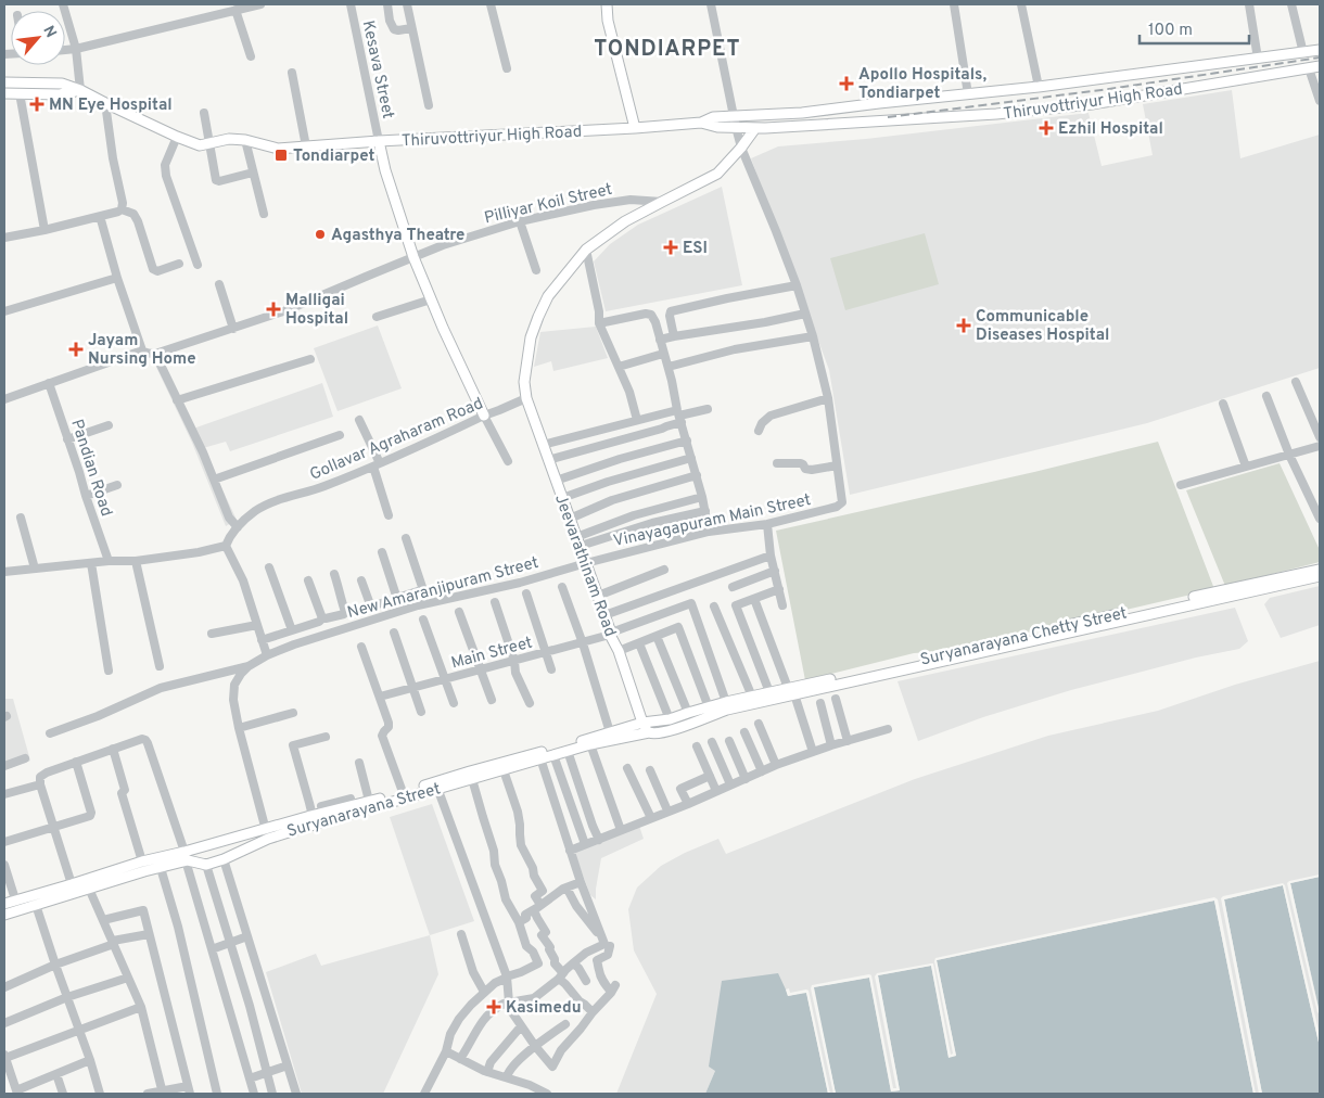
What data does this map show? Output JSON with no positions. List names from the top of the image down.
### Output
{
  "streets": {
    "main road": [
      "Thiruvottriyur High Road",
      "Jeevarathinam Road",
      "Suryanarayana Chetty Street",
      "Suryanarayana Street"
    ],
    "street": [
      "Kesava Street",
      "Pilliyar Koil Street",
      "Gollavar Agraharam Road",
      "Pandian Road",
      "Vinayagapuram Main Street",
      "New Amaranjipuram Street",
      "Main Street"
    ]
  },
  "crossings": [
    ["Kesava Street", "Thiruvottriyur High Road"],
    ["Thiruvottriyur High Road", "Jeevarathinam Road"],
    ["Pilliyar Koil Street", "Jeevarathinam Road"],
    ["Gollavar Agraharam Road", "Jeevarathinam Road"],
    ["Vinayagapuram Main Street", "Jeevarathinam Road"],
    ["Vinayagapuram Main Street", "New Amaranjipuram Street"],
    ["Jeevarathinam Road", "New Amaranjipuram Street"],
    ["Jeevarathinam Road", "Main Street"],
    ["Jeevarathinam Road", "Suryanarayana Street"],
    ["Suryanarayana Chetty Street", "Main Street"],
    ["Suryanarayana Chetty Street", "Suryanarayana Street"],
    ["Main Street", "Suryanarayana Street"]
  ],
  "districts": ["TONDIARPET"],
  "places": {
    "health": [
      "Apollo Hospitals, Tondiarpet",
      "MN Eye Hospital",
      "Ezhil Hospital",
      "ESI",
      "Malligai Hospital",
      "Communicable Diseases Hospital",
      "Jayam Nursing Home",
      "Kasimedu"
    ],
    "transit": ["Tondiarpet"],
    "other": ["Agasthya Theatre"]
  },
  "scale_bar": "100 m",
  "north": "top right"
}
